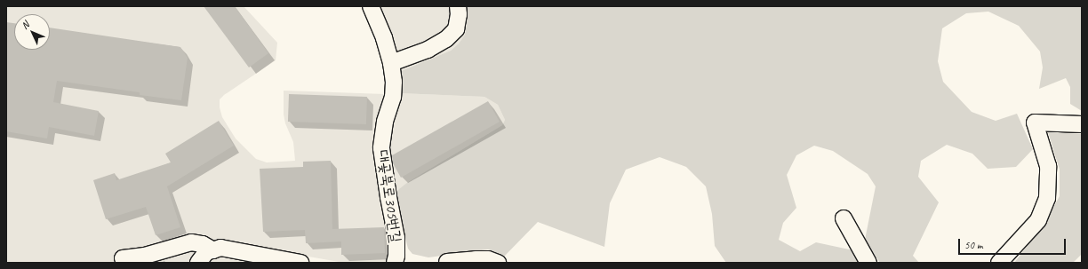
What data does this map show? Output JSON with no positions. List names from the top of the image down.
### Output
{
  "streets": {
    "lane": ["대곶북로305번길"]
  },
  "scale_bar": "50 m",
  "north": "top left"
}
